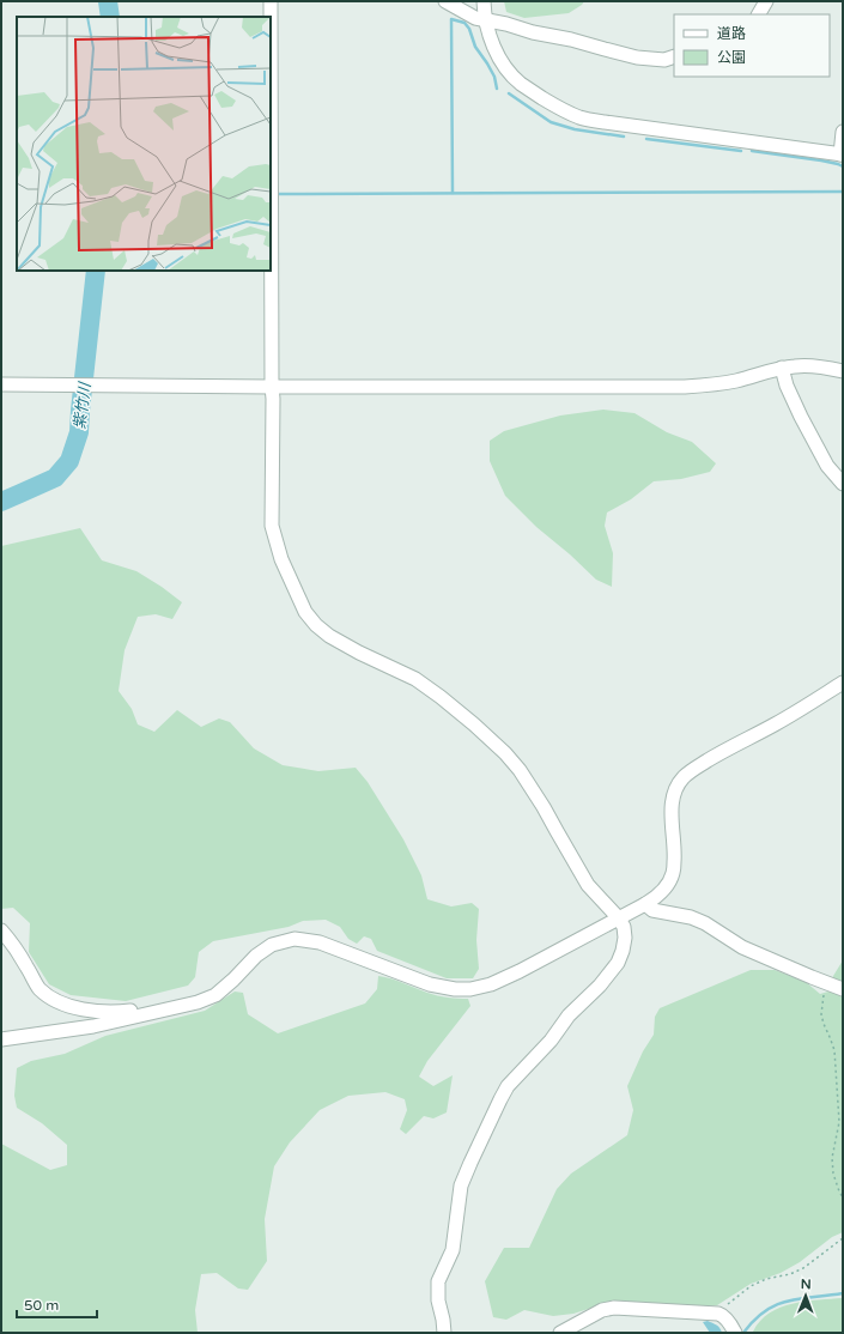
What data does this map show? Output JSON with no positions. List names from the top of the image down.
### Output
{
  "water": ["紫竹川"],
  "legend": ["道路", "公園"],
  "scale_bar": "50 m",
  "north": "top"
}
